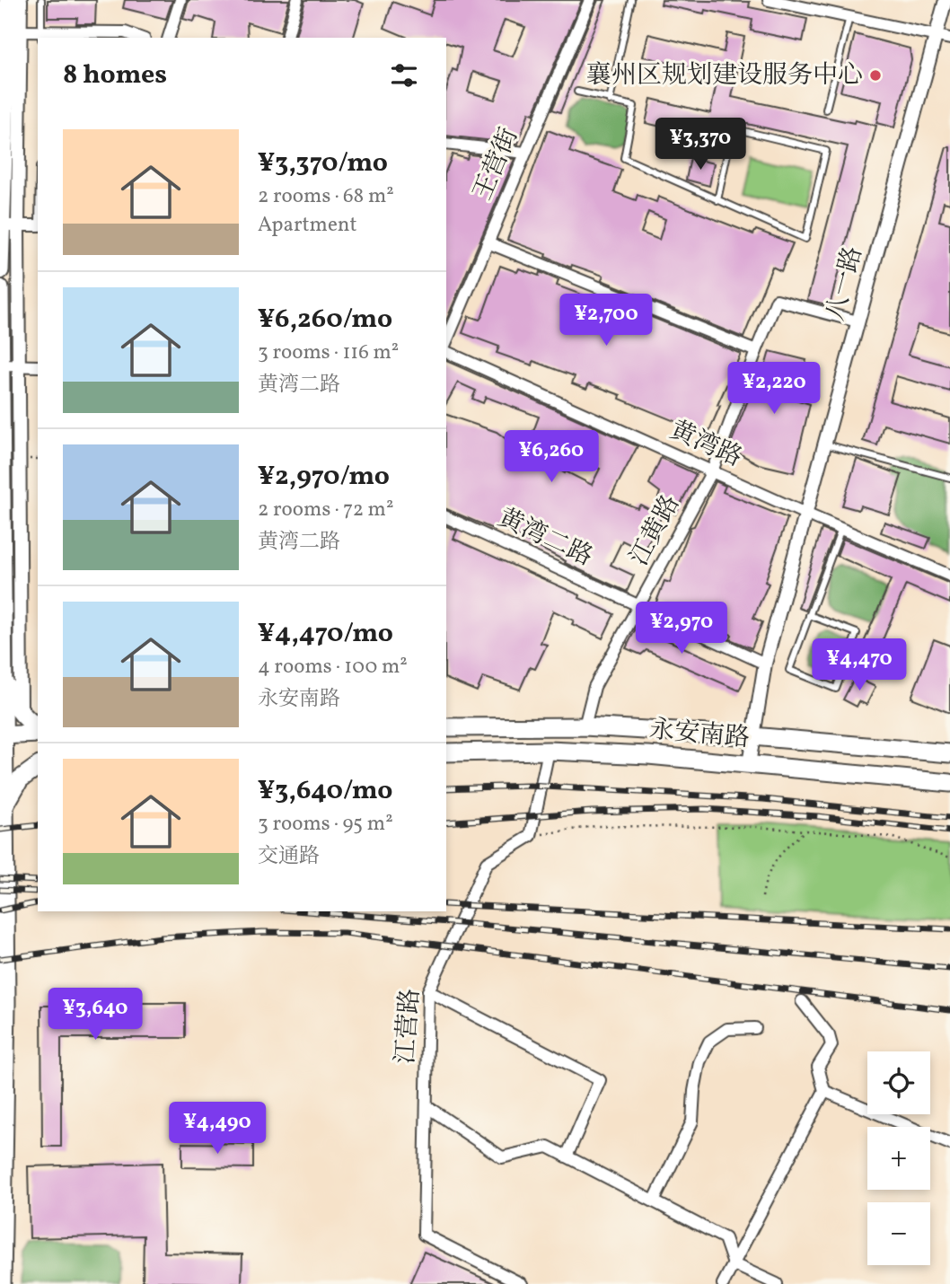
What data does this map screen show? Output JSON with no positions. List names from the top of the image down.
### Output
{
  "streets": {
    "main road": ["永安南路"],
    "street": [
      "王营街",
      "八一路",
      "黄湾路",
      "江黄路",
      "黄湾二路",
      "江营路"
    ]
  },
  "crossings": [
    ["八一路", "黄湾路"],
    ["八一路", "江黄路"],
    ["八一路", "黄湾二路"],
    ["八一路", "永安南路"],
    ["黄湾路", "江黄路"],
    ["江黄路", "黄湾二路"],
    ["江黄路", "永安南路"]
  ],
  "places": ["襄州区规划建设服务中心"],
  "page": {
    "heading": "8 homes",
    "list": [
      {
        "name": "¥3,370/mo",
        "note": "2 rooms · 68 m² · Apartment"
      },
      {
        "name": "¥6,260/mo",
        "note": "3 rooms · 116 m² · 黄湾二路"
      },
      {
        "name": "¥2,970/mo",
        "note": "2 rooms · 72 m² · 黄湾二路"
      },
      {
        "name": "¥4,470/mo",
        "note": "4 rooms · 100 m² · 永安南路"
      },
      {
        "name": "¥3,640/mo",
        "note": "3 rooms · 95 m² · 交通路"
      }
    ],
    "price": [
      "¥3,370",
      "¥2,700",
      "¥2,220",
      "¥6,260",
      "¥2,970",
      "¥4,470",
      "¥3,640",
      "¥4,490"
    ],
    "map_buttons": ["+", "−"]
  }
}
